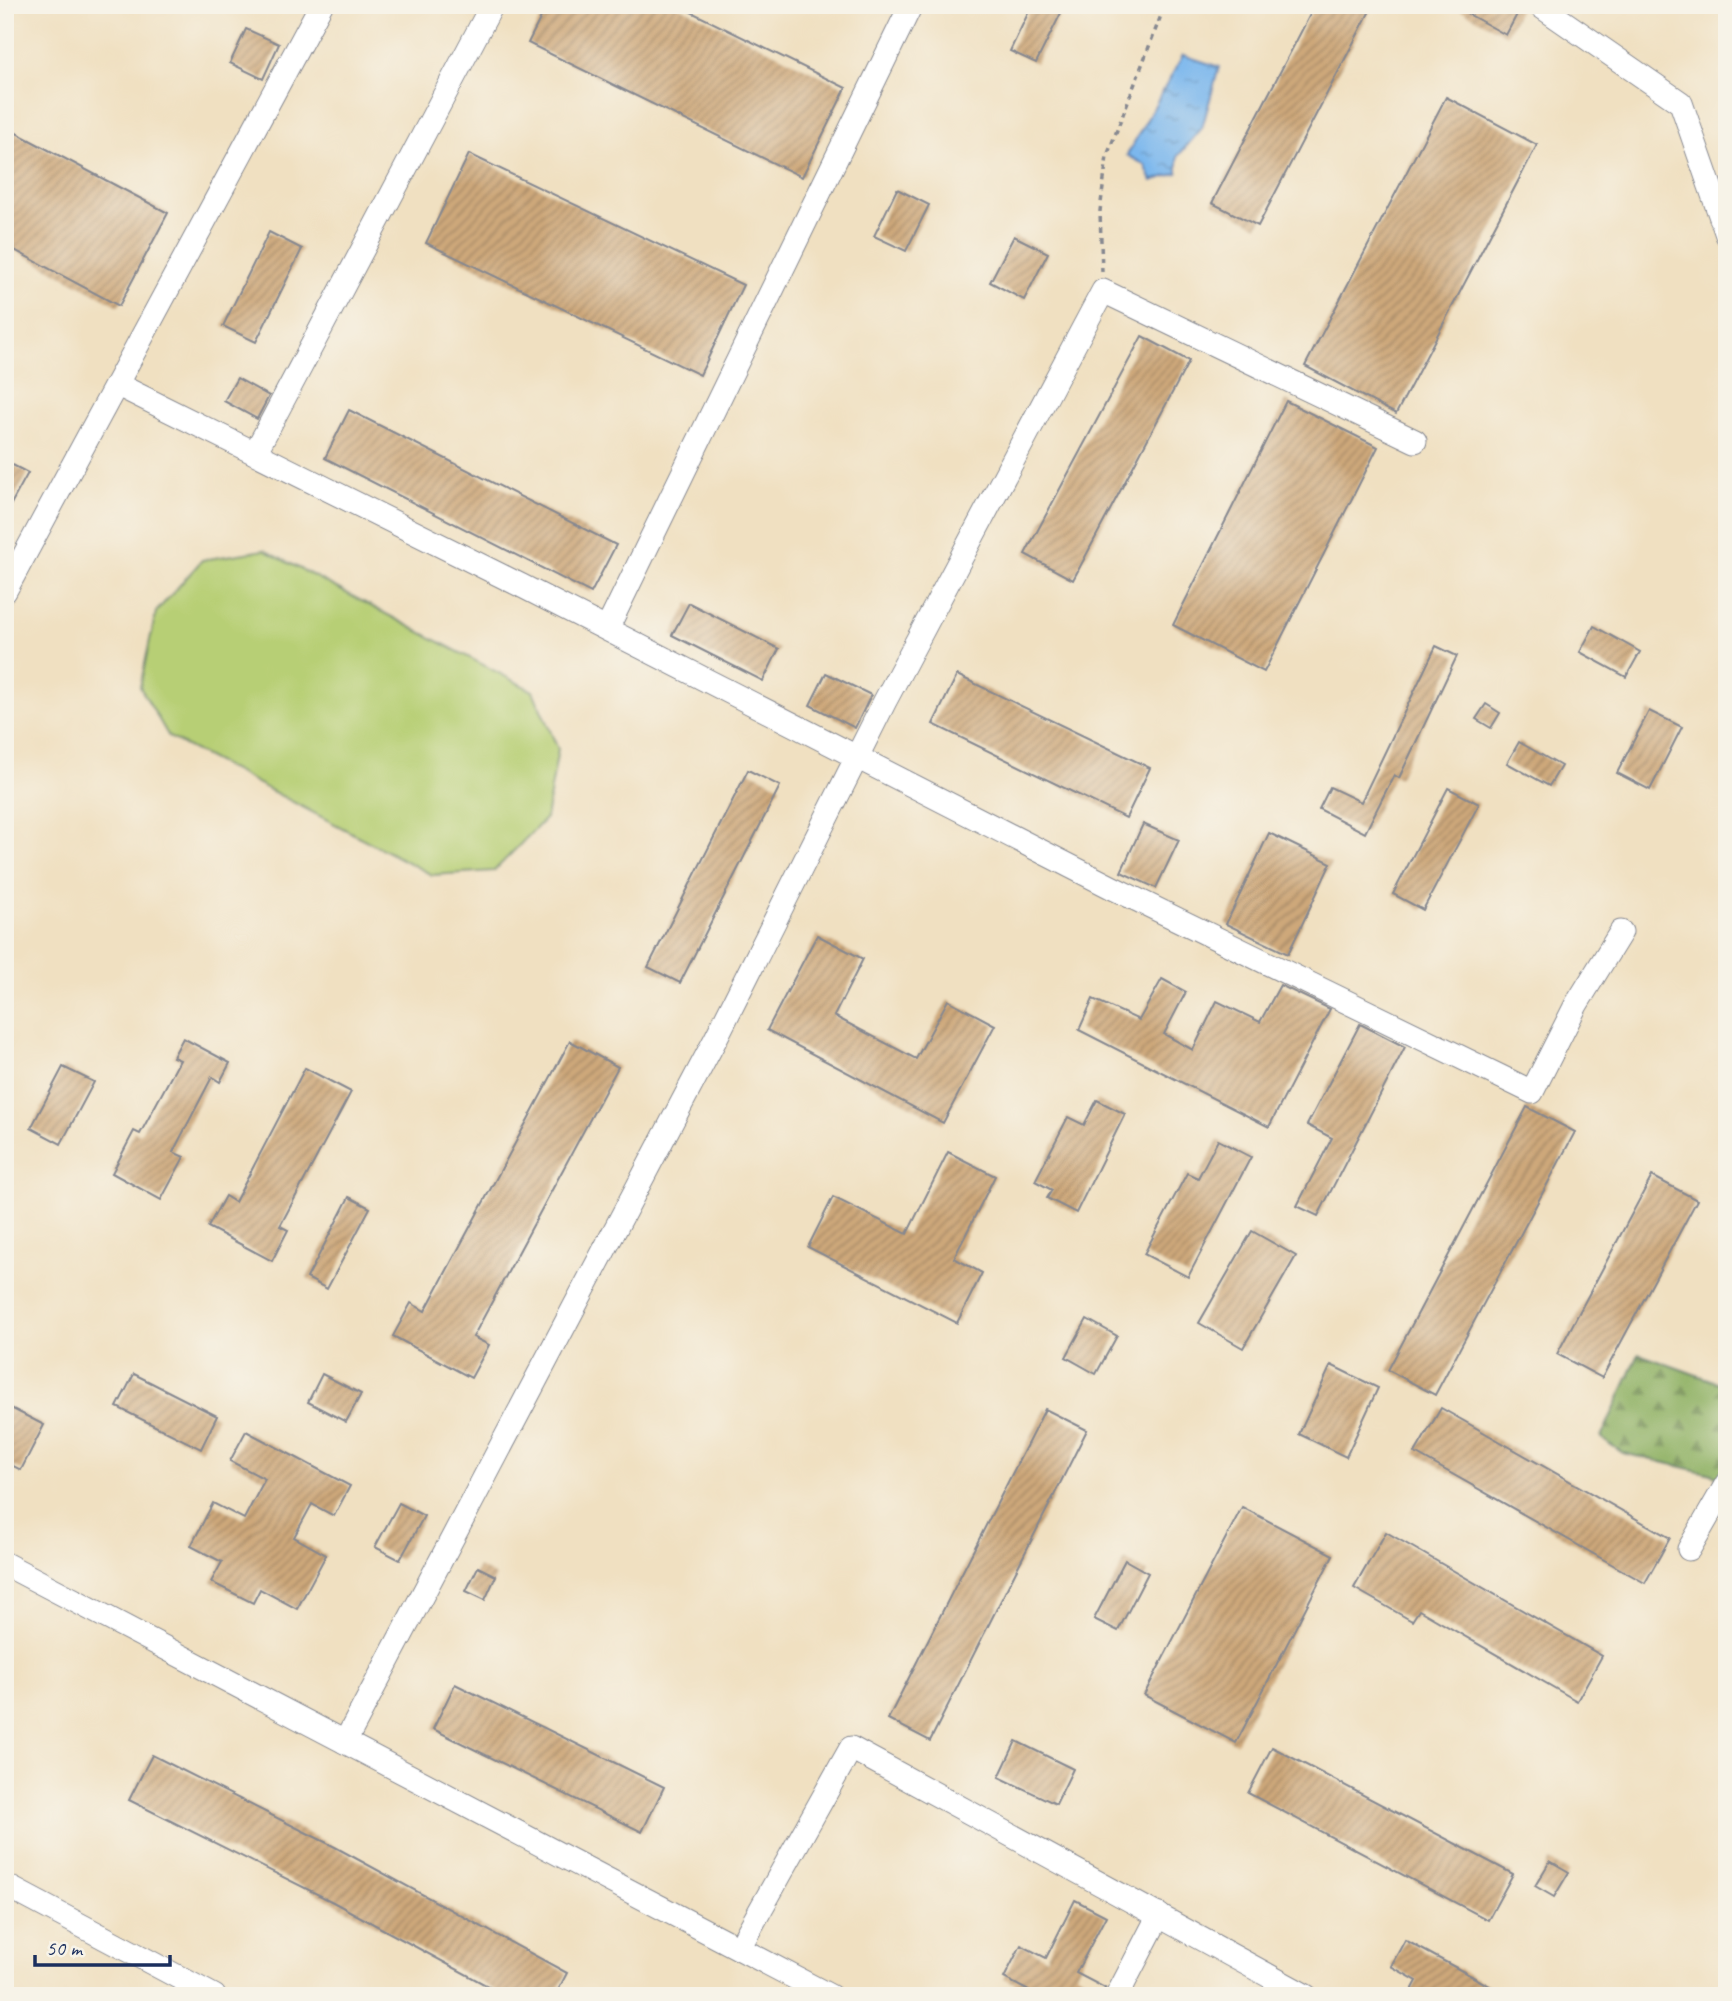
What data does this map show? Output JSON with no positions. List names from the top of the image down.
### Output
{
  "scale_bar": "50 m"
}
